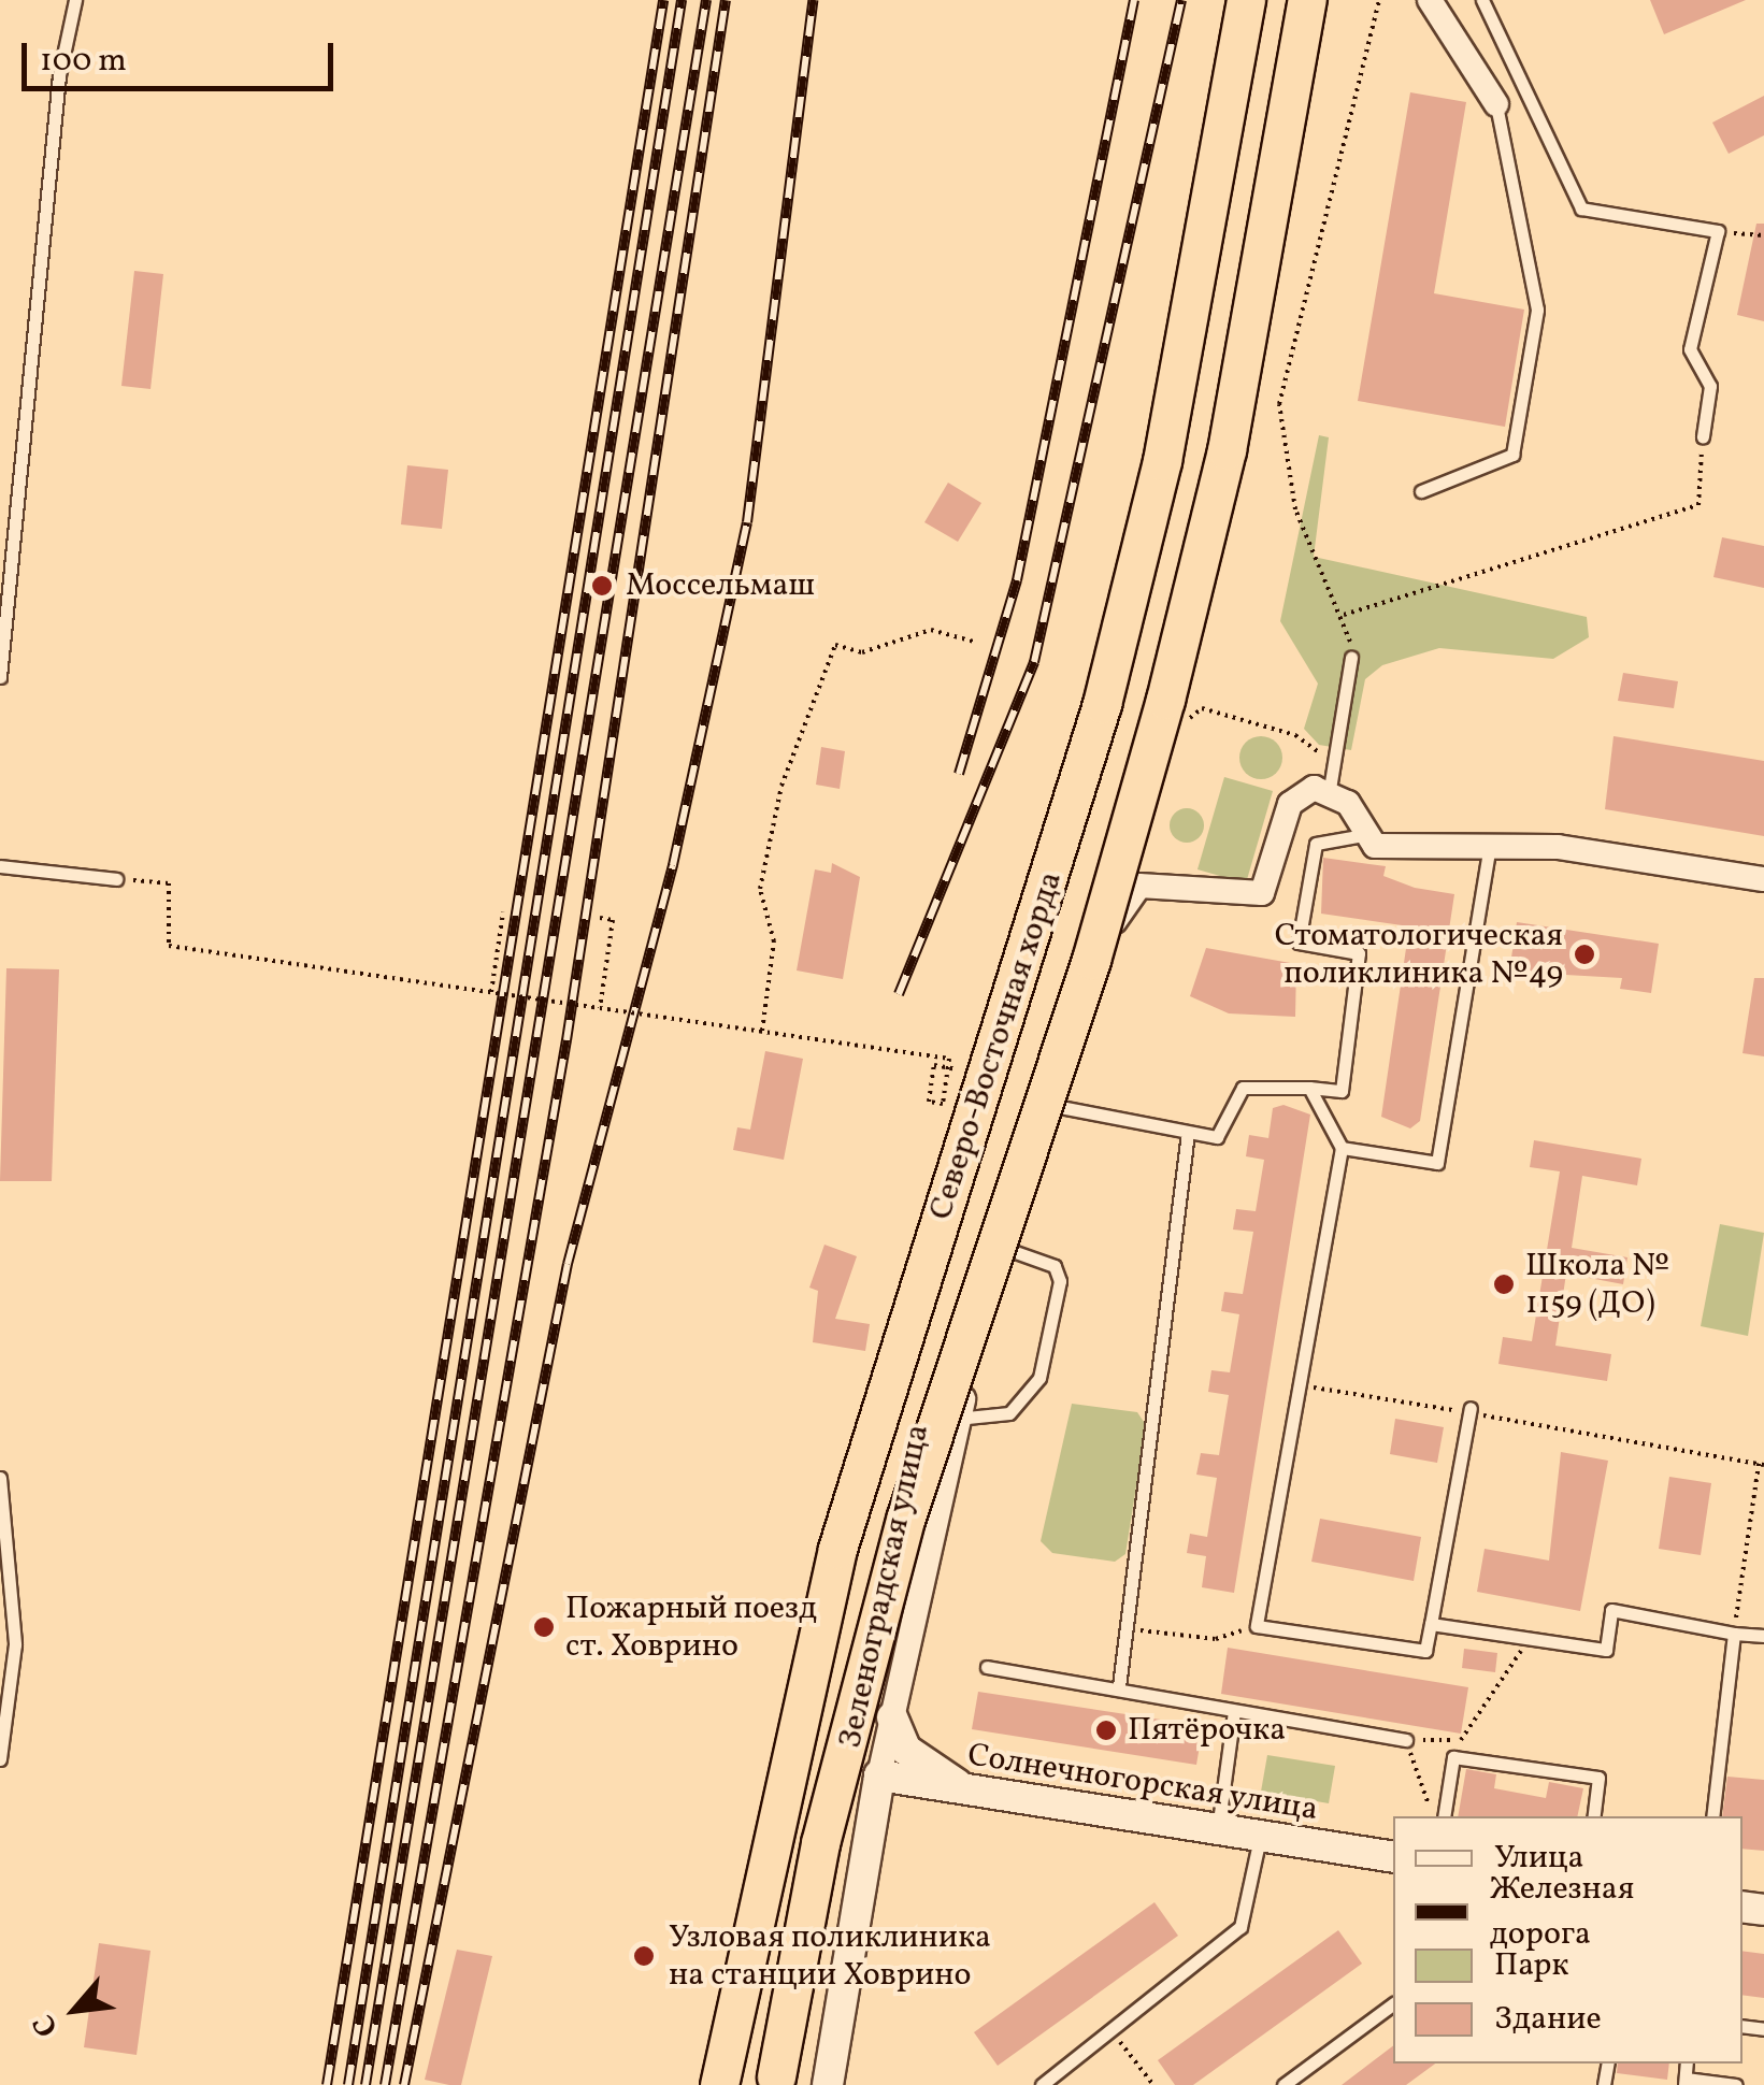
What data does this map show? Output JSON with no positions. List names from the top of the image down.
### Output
{
  "streets": {
    "main road": ["Северо-Восточная хорда"],
    "street": ["Зеленоградская улица", "Солнечногорская улица"]
  },
  "crossings": [
    ["Зеленоградская улица", "Солнечногорская улица"]
  ],
  "places": [
    "Моссельмаш",
    "Стоматологическая поликлиника №49",
    "Школа № 1159 (ДО)",
    "Пожарный поезд ст. Ховрино",
    "Пятёрочка",
    "Узловая поликлиника на станции Ховрино"
  ],
  "legend": [
    "Улица",
    "Железная дорога",
    "Парк",
    "Здание"
  ],
  "scale_bar": "100 m",
  "north": "bottom left"
}
